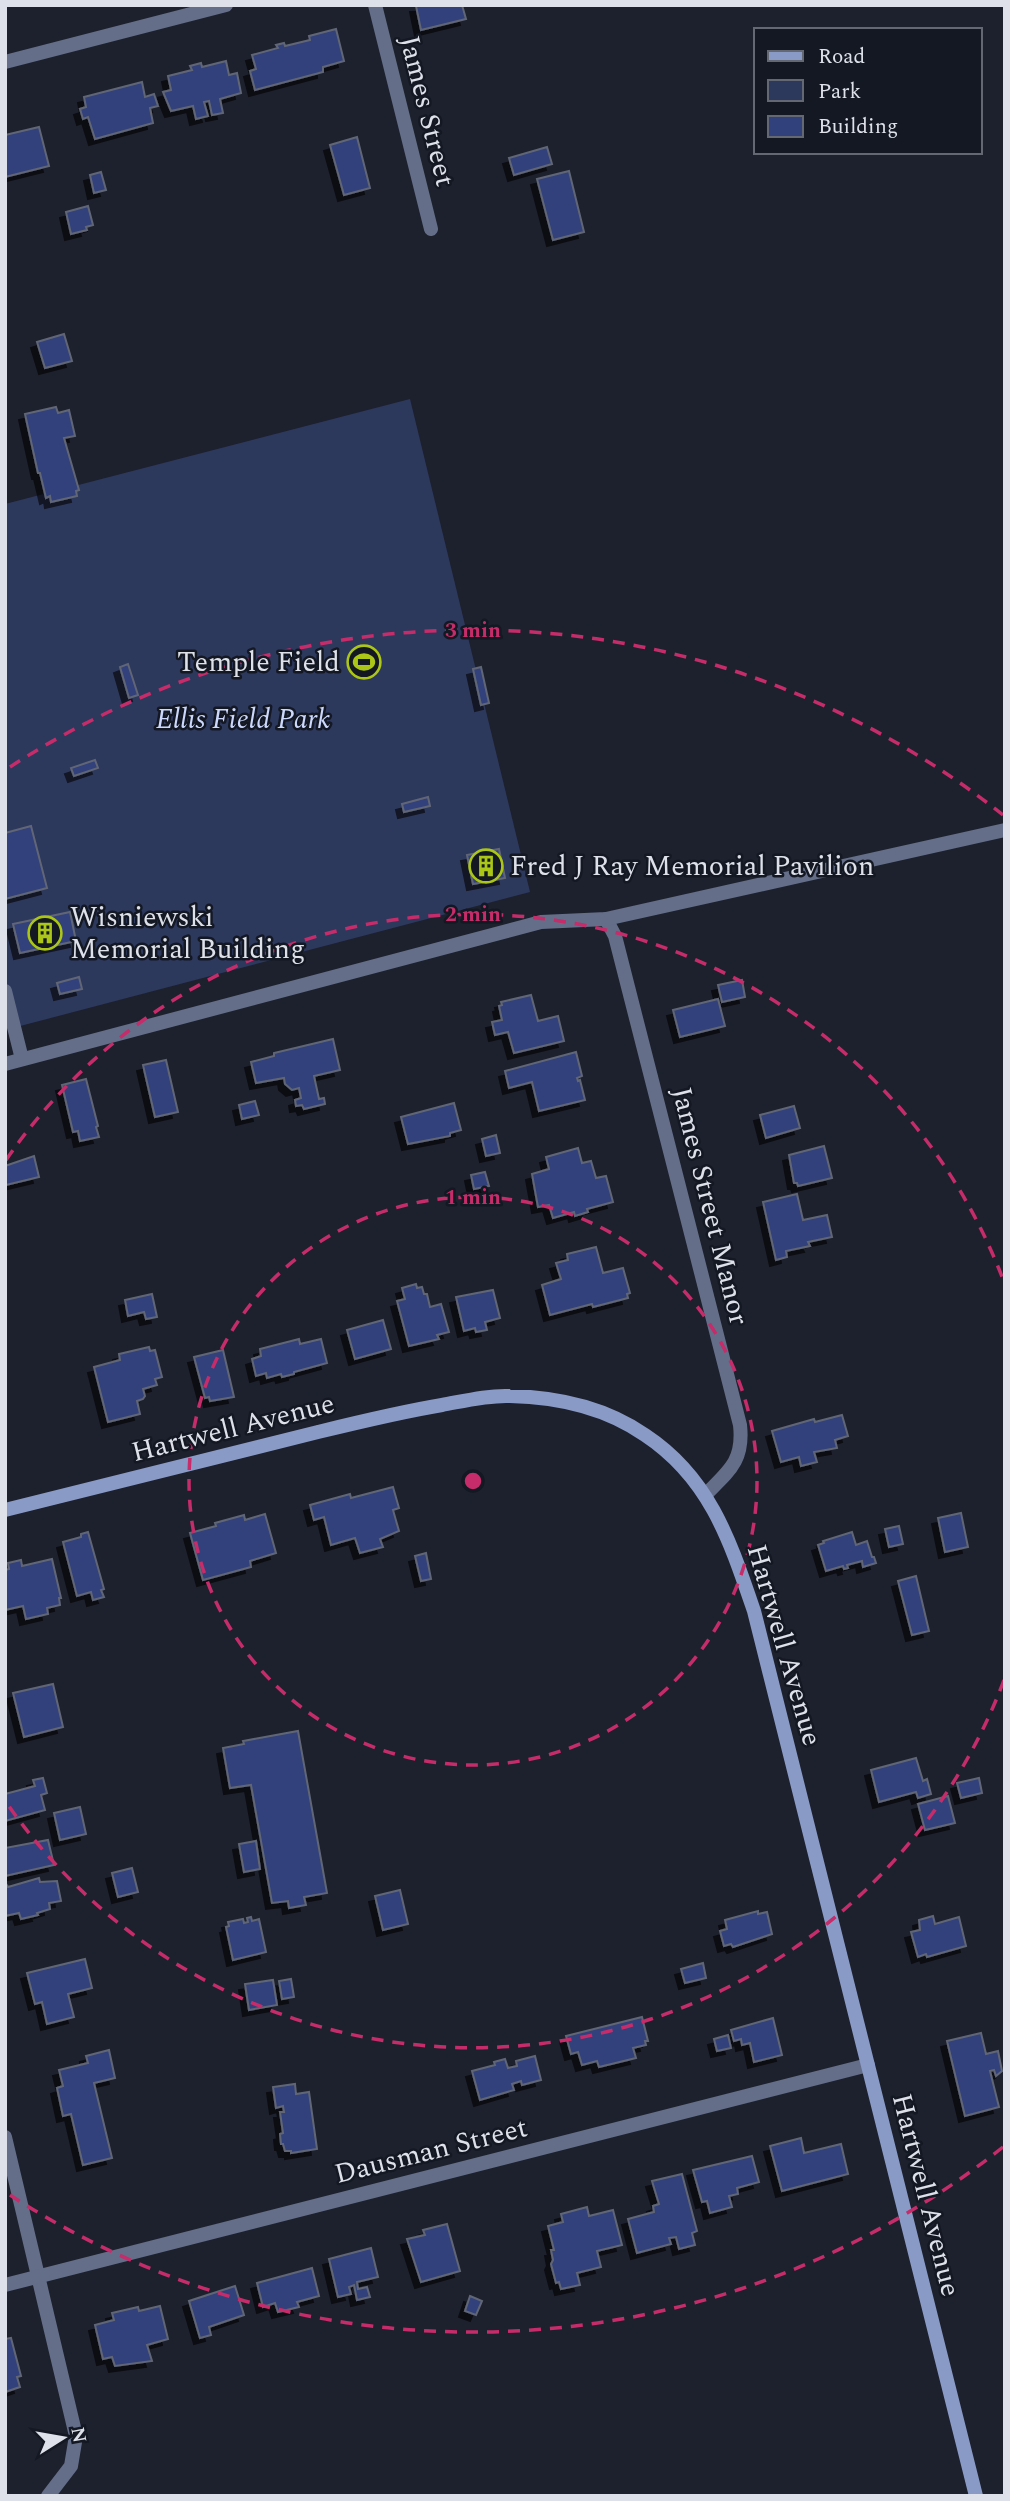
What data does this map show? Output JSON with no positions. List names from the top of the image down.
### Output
{
  "streets": {
    "street": [
      "James Street",
      "James Street Manor",
      "Hartwell Avenue",
      "Dausman Street"
    ]
  },
  "crossings": [
    ["James Street Manor", "Hartwell Avenue"],
    ["Hartwell Avenue", "Dausman Street"]
  ],
  "parks": ["Ellis Field Park"],
  "places": {
    "sports": ["Temple Field"],
    "building": ["Fred J Ray Memorial Pavilion", "Wisniewski Memorial Building"]
  },
  "legend": ["Road", "Park", "Building"],
  "north": "right",
  "rings": ["3 min", "2 min", "1 min"]
}
